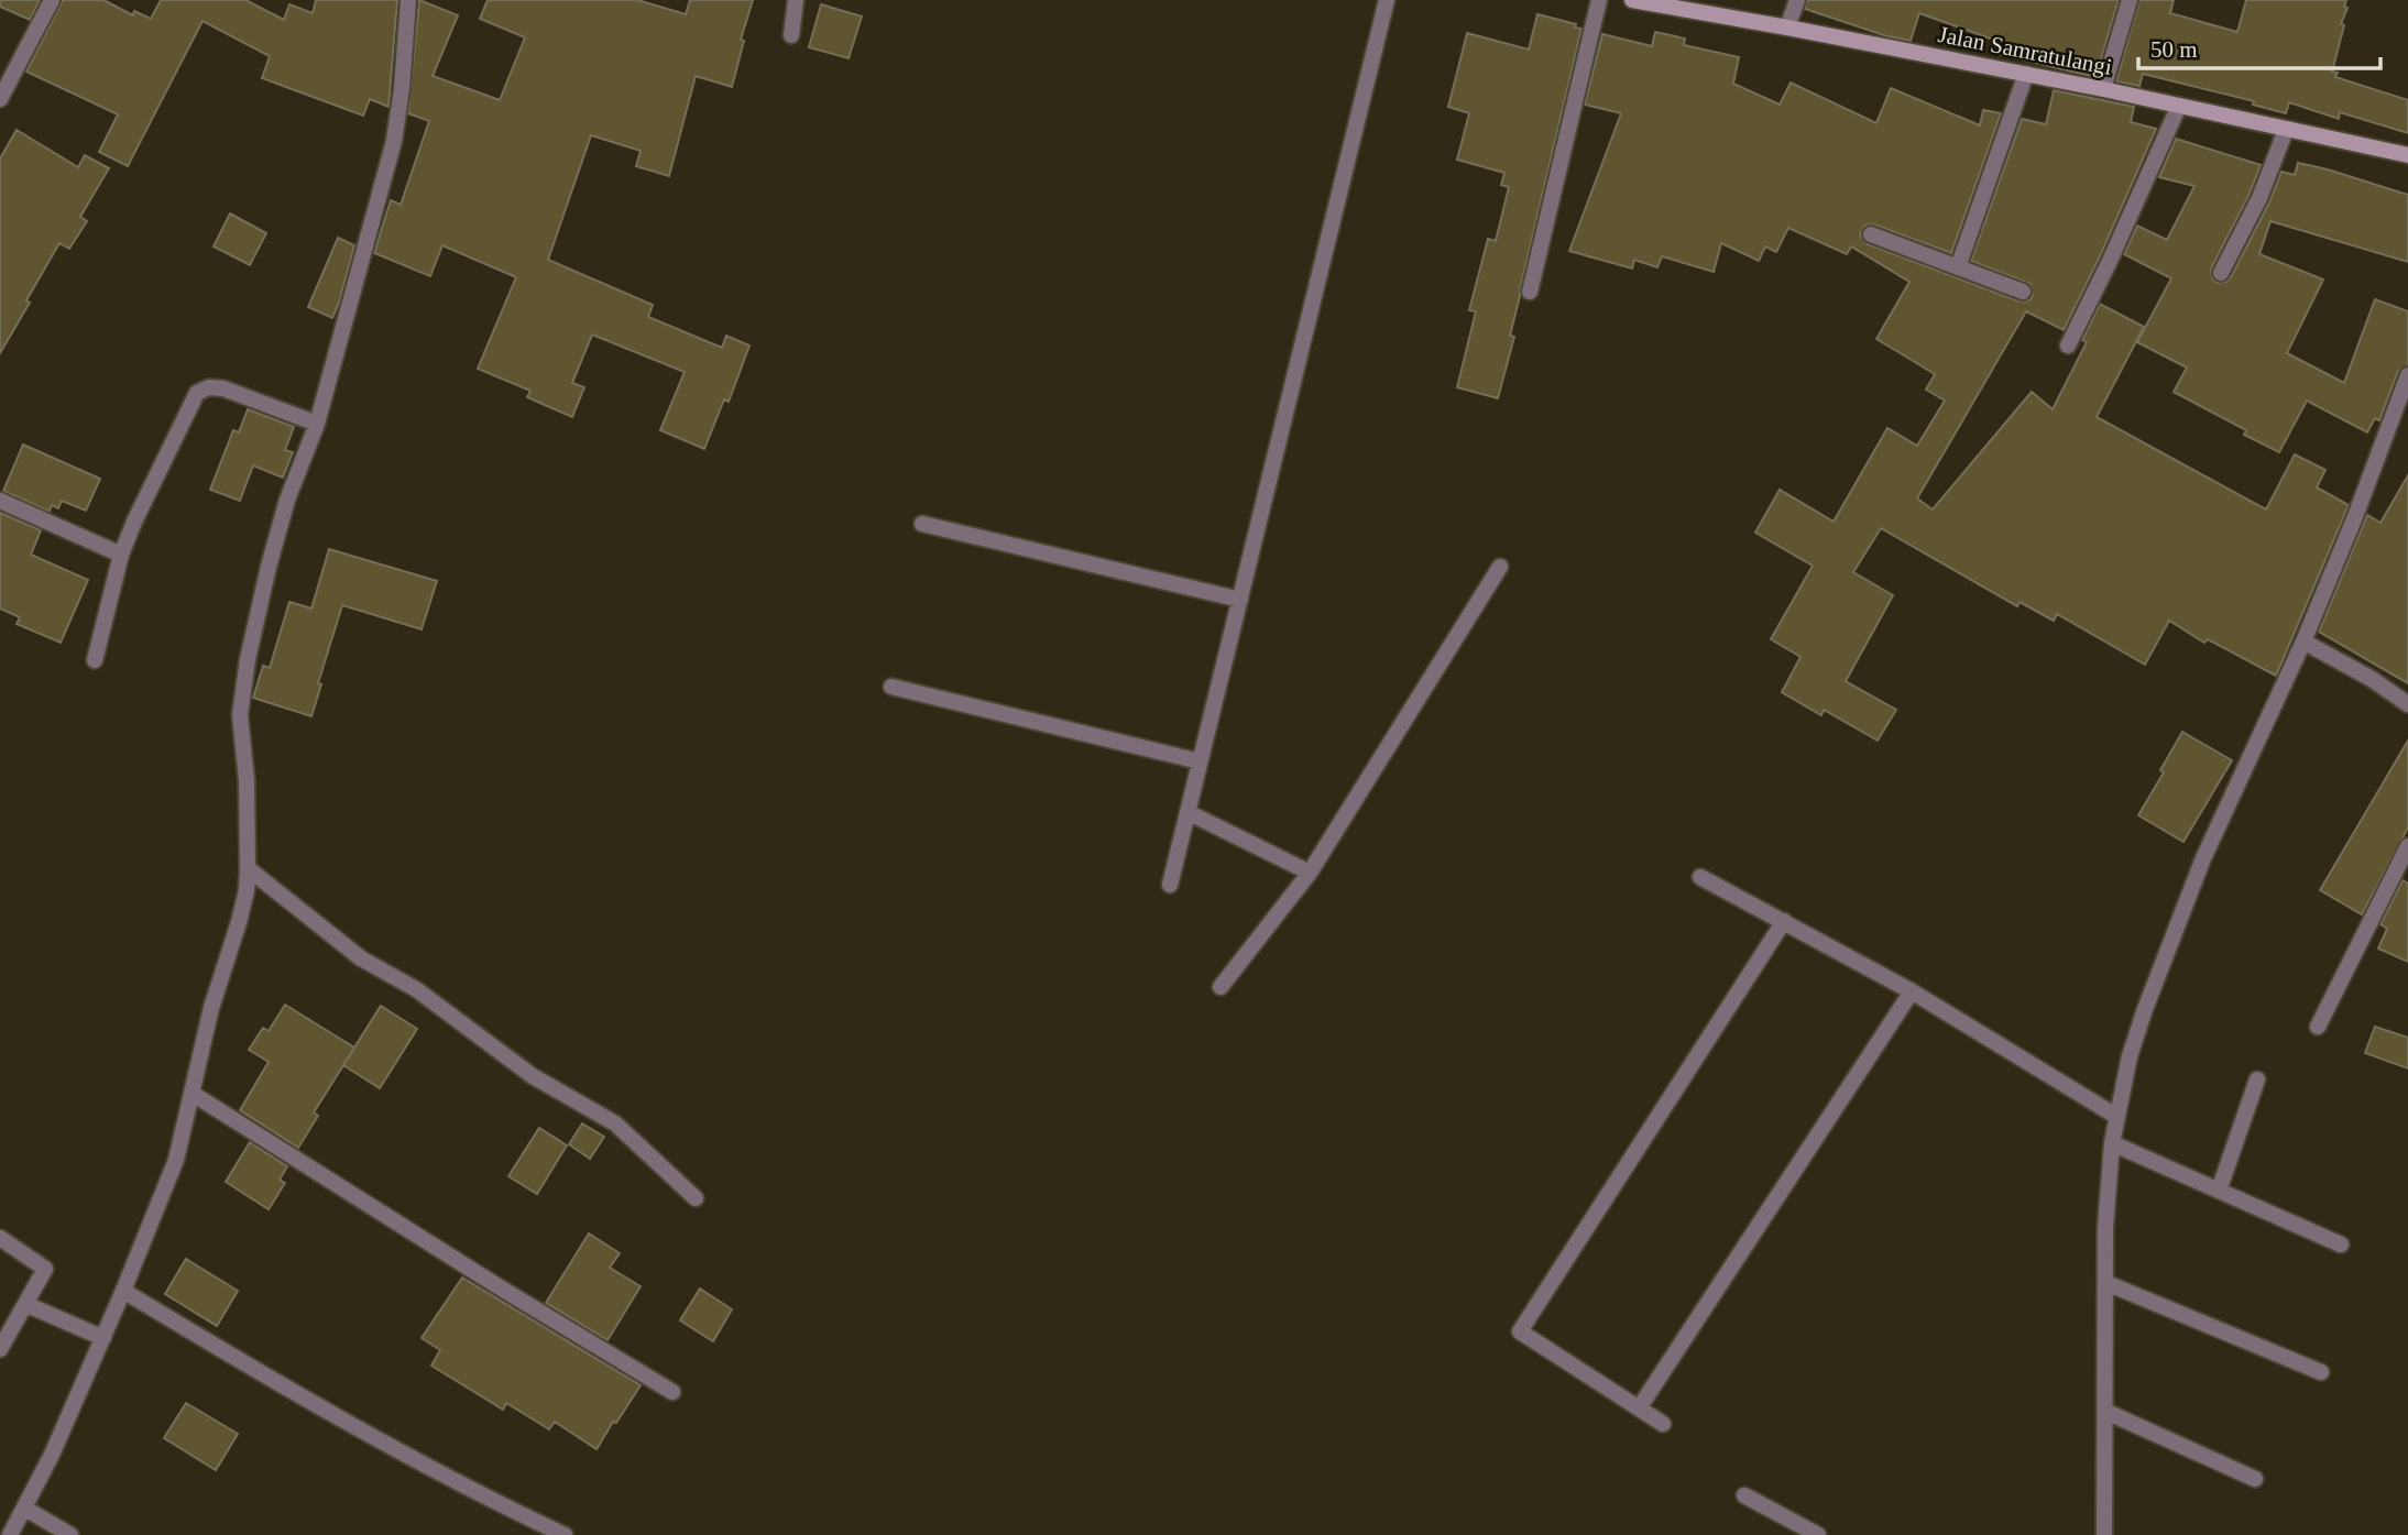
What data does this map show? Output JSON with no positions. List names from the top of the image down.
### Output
{
  "streets": {
    "main road": ["Jalan Samratulangi"]
  },
  "scale_bar": "50 m"
}
